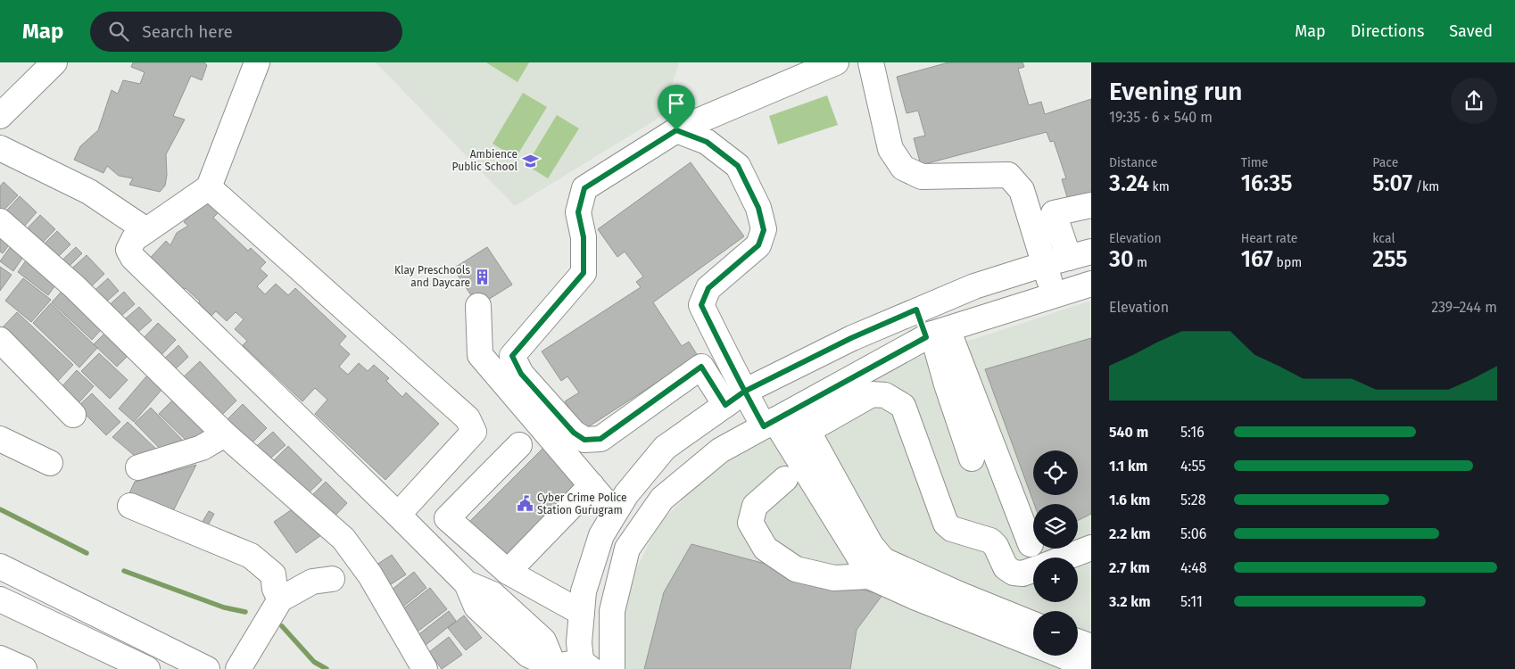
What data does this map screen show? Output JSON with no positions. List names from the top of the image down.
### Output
{
  "places": {
    "school or university": ["Ambience Public School"],
    "building": ["Klay Preschools and Daycare"],
    "public building": ["Cyber Crime Police Station Gurugram"]
  },
  "page": {
    "header": "Map",
    "search": "Search here",
    "nav": ["Map", "Directions", "Saved"],
    "heading": ["Evening run", "19:35 · 6 × 540 m"],
    "stats": [
      ["Distance", "3.24 km"],
      ["Time", "16:35"],
      ["Pace", "5:07 /km"],
      ["Elevation", "30 m"],
      ["Heart rate", "167 bpm"],
      ["kcal", "255"]
    ],
    "chart": ["Elevation", "239–244 m"],
    "list": [
      {
        "name": "540 m",
        "note": "5:16"
      },
      {
        "name": "1.1 km",
        "note": "4:55"
      },
      {
        "name": "1.6 km",
        "note": "5:28"
      },
      {
        "name": "2.2 km",
        "note": "5:06"
      },
      {
        "name": "2.7 km",
        "note": "4:48"
      },
      {
        "name": "3.2 km",
        "note": "5:11"
      }
    ],
    "map_buttons": ["+", "−"]
  }
}
